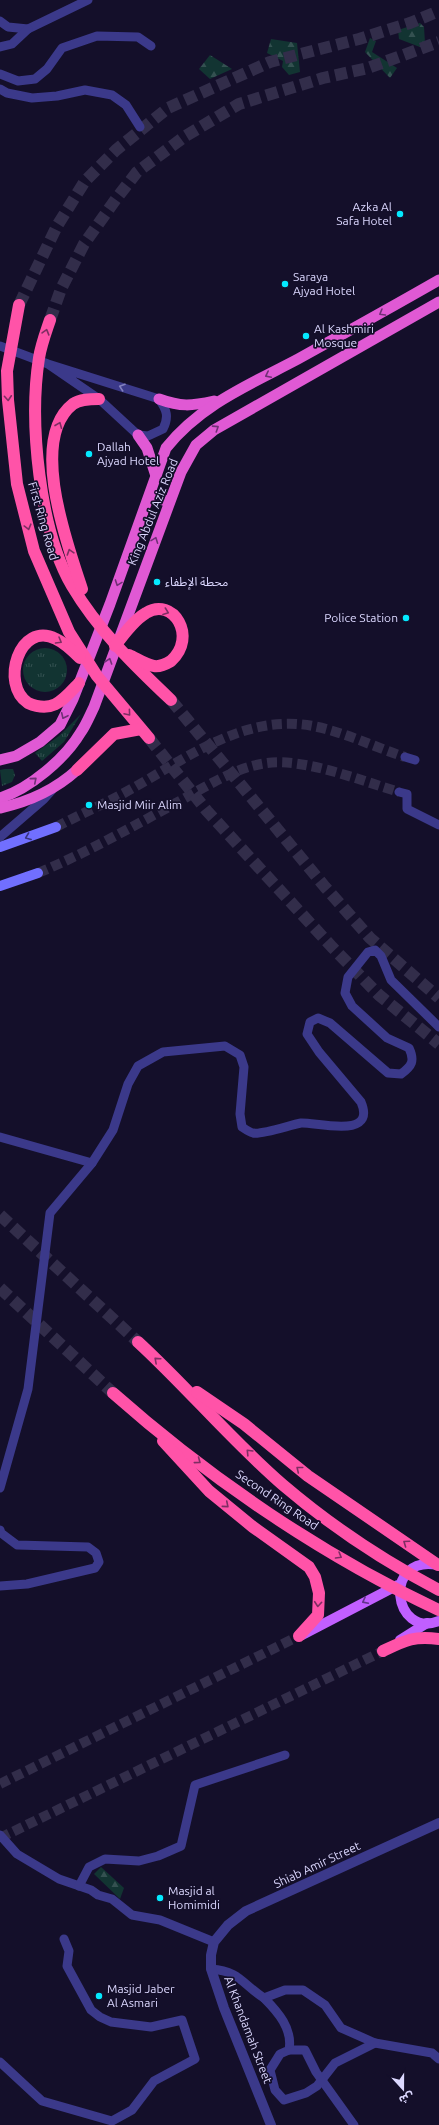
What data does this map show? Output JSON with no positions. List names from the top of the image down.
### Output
{
  "streets": {
    "highway": ["King Abdul Aziz Road", "First Ring Road", "Second Ring Road"],
    "street": ["Shiab Amir Street", "Al Khandamah Street"]
  },
  "crossings": [
    ["King Abdul Aziz Road", "First Ring Road"],
    ["Shiab Amir Street", "Al Khandamah Street"]
  ],
  "places": [
    "Azka Al Safa Hotel",
    "Saraya Ajyad Hotel",
    "Al Kashmiri Mosque",
    "Dallah Ajyad Hotel",
    "محطة الإطفاء",
    "Police Station",
    "Masjid Miir Alim",
    "Masjid al Homimidi",
    "Masjid Jaber Al Asmari"
  ],
  "north": "bottom"
}
